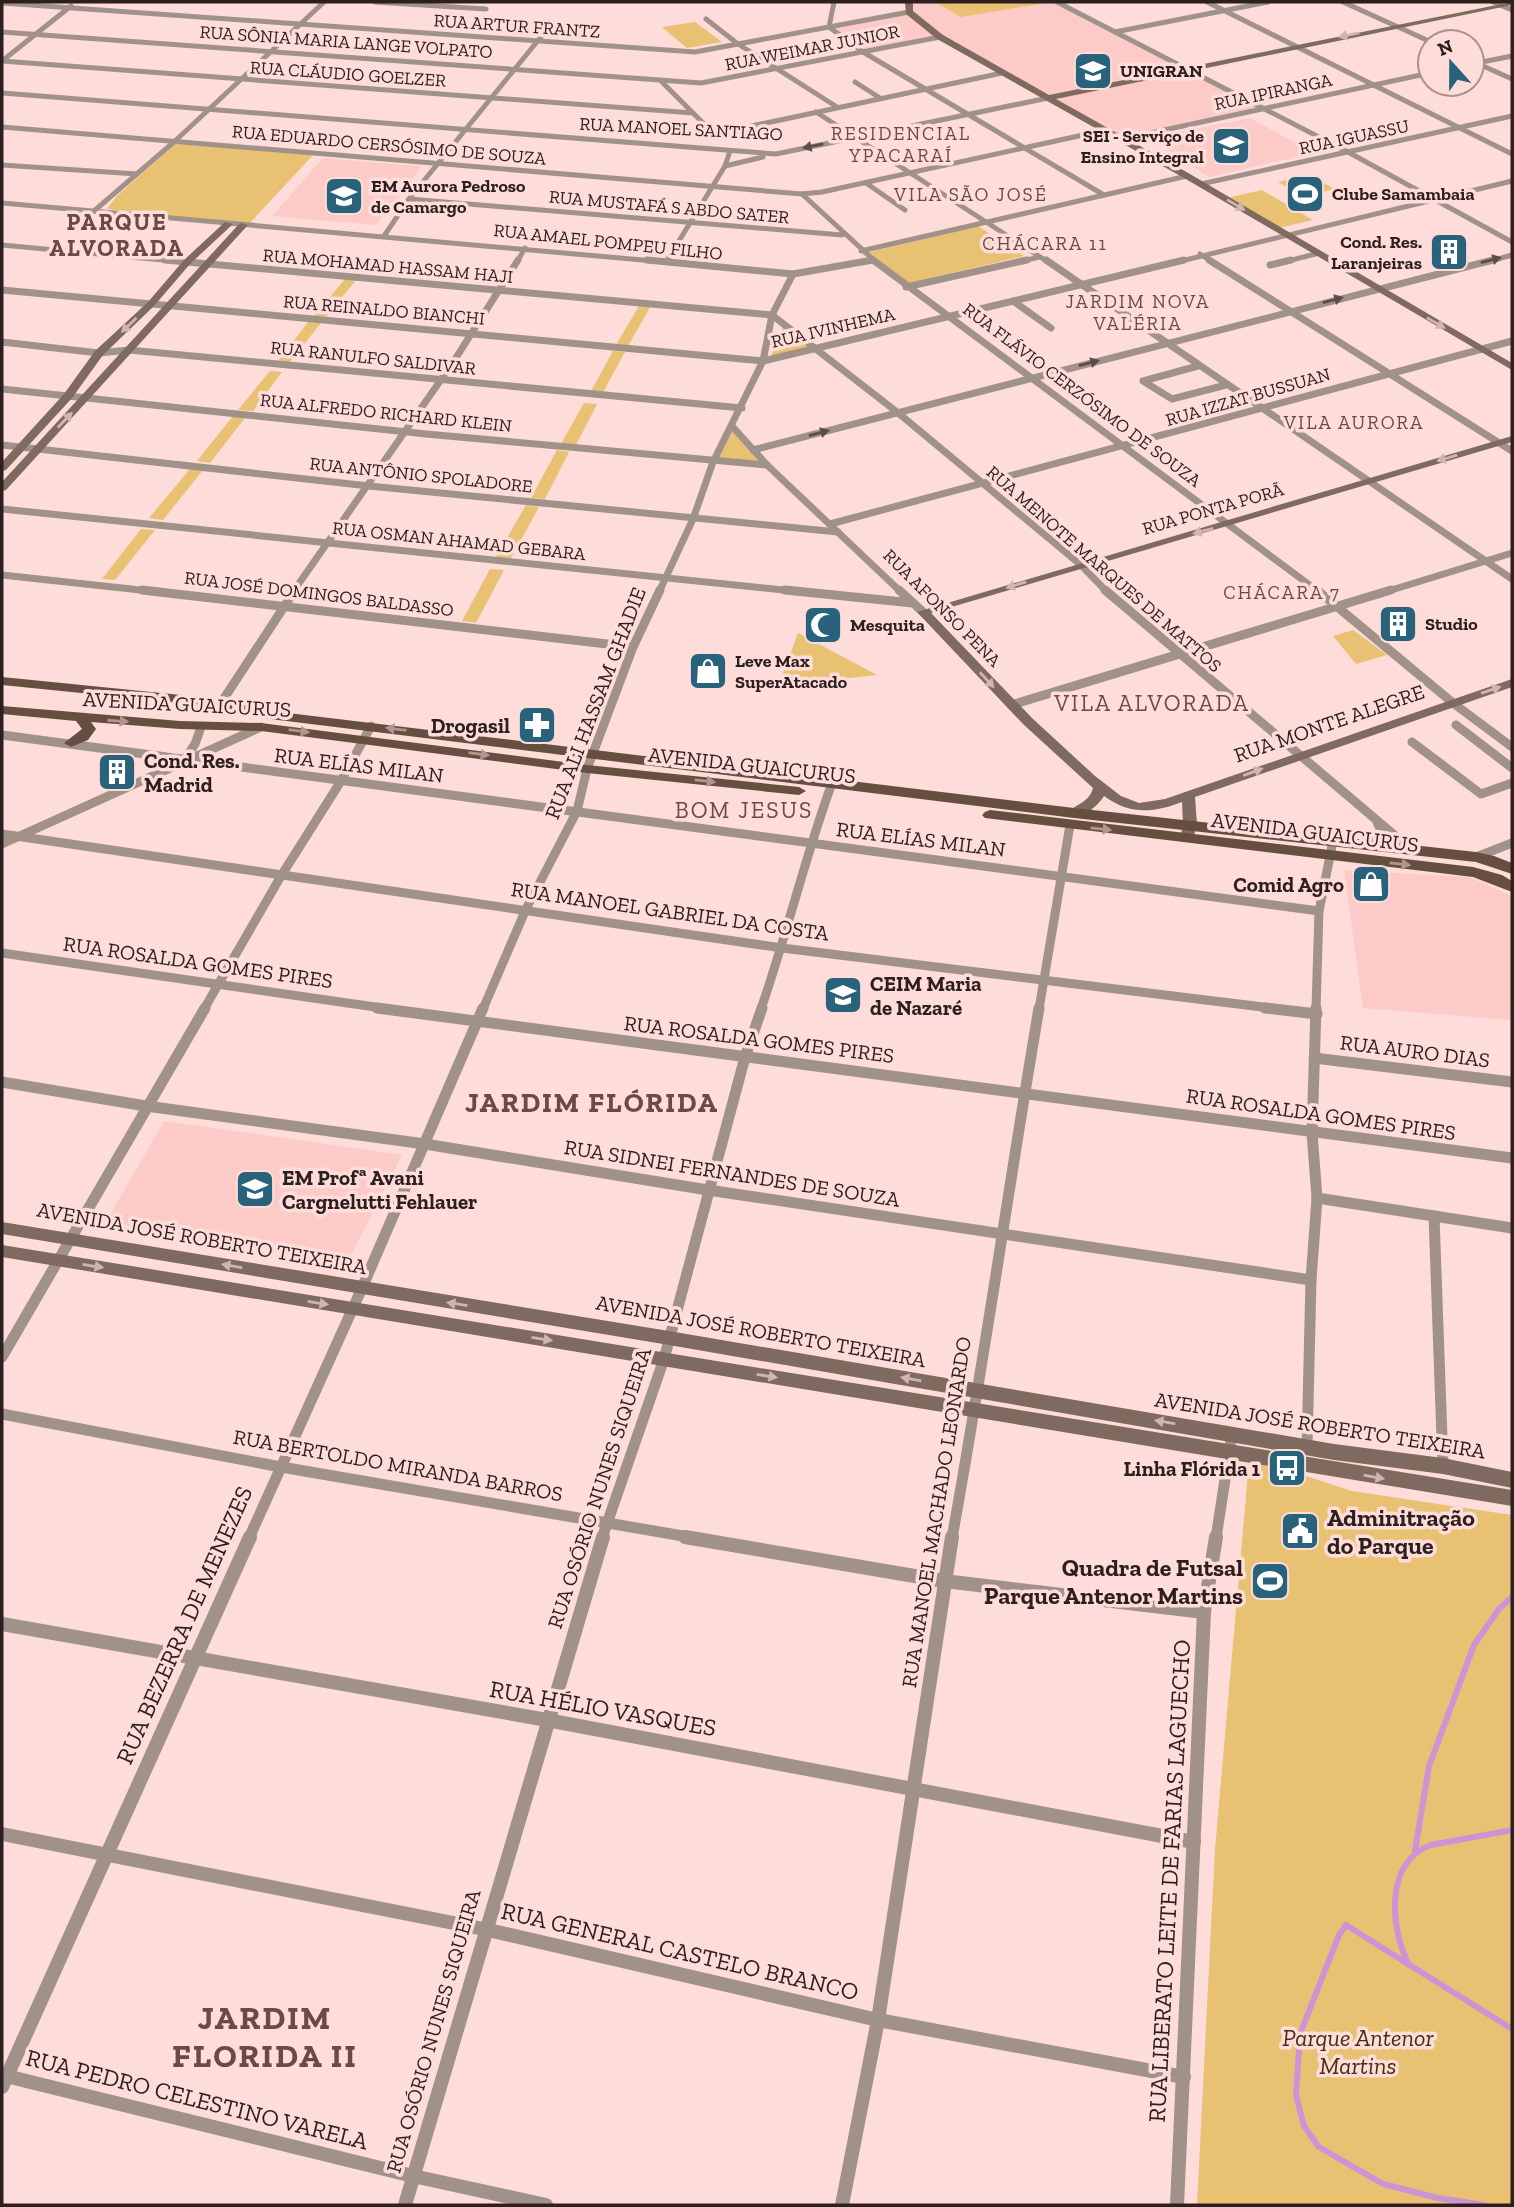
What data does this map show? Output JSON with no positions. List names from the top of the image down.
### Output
{
  "streets": {
    "main road": ["AVENIDA GUAICURUS"],
    "street": [
      "RUA ARTUR FRANTZ",
      "RUA SÔNIA MARIA LANGE VOLPATO",
      "RUA WEIMAR JUNIOR",
      "RUA CLÁUDIO GOELZER",
      "RUA IPIRANGA",
      "RUA MANOEL SANTIAGO",
      "RUA IGUASSU",
      "RUA EDUARDO CERSÓSIMO DE SOUZA",
      "RUA MUSTAFÁ S ABDO SATER",
      "RUA AMAEL POMPEU FILHO",
      "RUA MOHAMAD HASSAM HAJI",
      "RUA REINALDO BIANCHI",
      "RUA IVINHEMA",
      "RUA RANULFO SALDIVAR",
      "RUA FLÁVIO CERZÓSIMO DE SOUZA",
      "RUA IZZAT BUSSUAN",
      "RUA ALFREDO RICHARD KLEIN",
      "RUA ANTÔNIO SPOLADORE",
      "RUA PONTA PORÃ",
      "RUA OSMAN AHAMAD GEBARA",
      "RUA MENOTE MARQUES DE MATTOS",
      "RUA JOSÉ DOMINGOS BALDASSO",
      "RUA AFONSO PENA",
      "RUA ALI HASSAM GHADIE",
      "RUA MONTE ALEGRE",
      "RUA ELÍAS MILAN",
      "RUA MANOEL GABRIEL DA COSTA",
      "RUA ROSALDA GOMES PIRES",
      "RUA AURO DIAS",
      "RUA SIDNEI FERNANDES DE SOUZA",
      "AVENIDA JOSÉ ROBERTO TEIXEIRA",
      "RUA BERTOLDO MIRANDA BARROS",
      "RUA OSÓRIO NUNES SIQUEIRA",
      "RUA MANOEL MACHADO LEONARDO",
      "RUA BEZERRA DE MENEZES",
      "RUA HÉLIO VASQUES",
      "RUA LIBERATO LEITE DE FARIAS LAGUECHO",
      "RUA GENERAL CASTELO BRANCO",
      "RUA PEDRO CELESTINO VARELA"
    ]
  },
  "crossings": [
    ["RUA SÔNIA MARIA LANGE VOLPATO", "RUA WEIMAR JUNIOR"],
    ["RUA EDUARDO CERSÓSIMO DE SOUZA", "RUA FLÁVIO CERZÓSIMO DE SOUZA"],
    ["RUA MUSTAFÁ S ABDO SATER", "RUA FLÁVIO CERZÓSIMO DE SOUZA"],
    ["RUA AMAEL POMPEU FILHO", "RUA FLÁVIO CERZÓSIMO DE SOUZA"],
    ["RUA AMAEL POMPEU FILHO", "RUA ALI HASSAM GHADIE"],
    ["RUA MOHAMAD HASSAM HAJI", "RUA MENOTE MARQUES DE MATTOS"],
    ["RUA MOHAMAD HASSAM HAJI", "RUA ALI HASSAM GHADIE"],
    ["RUA REINALDO BIANCHI", "RUA IVINHEMA"],
    ["RUA REINALDO BIANCHI", "RUA ALI HASSAM GHADIE"],
    ["RUA IVINHEMA", "RUA FLÁVIO CERZÓSIMO DE SOUZA"],
    ["RUA IVINHEMA", "RUA MENOTE MARQUES DE MATTOS"],
    ["RUA IVINHEMA", "RUA ALI HASSAM GHADIE"],
    ["RUA RANULFO SALDIVAR", "RUA ALI HASSAM GHADIE"],
    ["RUA FLÁVIO CERZÓSIMO DE SOUZA", "RUA IZZAT BUSSUAN"],
    ["RUA FLÁVIO CERZÓSIMO DE SOUZA", "RUA PONTA PORÃ"],
    ["RUA FLÁVIO CERZÓSIMO DE SOUZA", "RUA MONTE ALEGRE"],
    ["RUA IZZAT BUSSUAN", "RUA MENOTE MARQUES DE MATTOS"],
    ["RUA IZZAT BUSSUAN", "RUA AFONSO PENA"],
    ["RUA ALFREDO RICHARD KLEIN", "RUA AFONSO PENA"],
    ["RUA ALFREDO RICHARD KLEIN", "RUA ALI HASSAM GHADIE"],
    ["RUA ANTÔNIO SPOLADORE", "RUA AFONSO PENA"],
    ["RUA ANTÔNIO SPOLADORE", "RUA ALI HASSAM GHADIE"],
    ["RUA PONTA PORÃ", "RUA MENOTE MARQUES DE MATTOS"],
    ["RUA PONTA PORÃ", "RUA AFONSO PENA"],
    ["RUA OSMAN AHAMAD GEBARA", "RUA AFONSO PENA"],
    ["RUA OSMAN AHAMAD GEBARA", "RUA ALI HASSAM GHADIE"],
    ["RUA MENOTE MARQUES DE MATTOS", "RUA ALI HASSAM GHADIE"],
    ["RUA MENOTE MARQUES DE MATTOS", "AVENIDA GUAICURUS"],
    ["RUA MENOTE MARQUES DE MATTOS", "RUA MONTE ALEGRE"],
    ["RUA JOSÉ DOMINGOS BALDASSO", "RUA ALI HASSAM GHADIE"],
    ["RUA AFONSO PENA", "RUA ALI HASSAM GHADIE"],
    ["RUA AFONSO PENA", "RUA MONTE ALEGRE"],
    ["RUA ALI HASSAM GHADIE", "AVENIDA GUAICURUS"],
    ["RUA ALI HASSAM GHADIE", "RUA ELÍAS MILAN"],
    ["RUA ALI HASSAM GHADIE", "RUA MANOEL GABRIEL DA COSTA"],
    ["RUA ALI HASSAM GHADIE", "RUA ROSALDA GOMES PIRES"],
    ["RUA ALI HASSAM GHADIE", "RUA SIDNEI FERNANDES DE SOUZA"],
    ["RUA ALI HASSAM GHADIE", "RUA BEZERRA DE MENEZES"],
    ["AVENIDA GUAICURUS", "RUA OSÓRIO NUNES SIQUEIRA"],
    ["AVENIDA GUAICURUS", "RUA MANOEL MACHADO LEONARDO"],
    ["RUA ELÍAS MILAN", "RUA OSÓRIO NUNES SIQUEIRA"],
    ["RUA ELÍAS MILAN", "RUA MANOEL MACHADO LEONARDO"],
    ["RUA MANOEL GABRIEL DA COSTA", "RUA OSÓRIO NUNES SIQUEIRA"],
    ["RUA MANOEL GABRIEL DA COSTA", "RUA MANOEL MACHADO LEONARDO"],
    ["RUA ROSALDA GOMES PIRES", "RUA OSÓRIO NUNES SIQUEIRA"],
    ["RUA ROSALDA GOMES PIRES", "RUA MANOEL MACHADO LEONARDO"],
    ["RUA SIDNEI FERNANDES DE SOUZA", "RUA OSÓRIO NUNES SIQUEIRA"],
    ["RUA SIDNEI FERNANDES DE SOUZA", "RUA MANOEL MACHADO LEONARDO"],
    ["RUA SIDNEI FERNANDES DE SOUZA", "RUA BEZERRA DE MENEZES"],
    ["AVENIDA JOSÉ ROBERTO TEIXEIRA", "RUA OSÓRIO NUNES SIQUEIRA"],
    ["AVENIDA JOSÉ ROBERTO TEIXEIRA", "RUA MANOEL MACHADO LEONARDO"],
    ["AVENIDA JOSÉ ROBERTO TEIXEIRA", "RUA BEZERRA DE MENEZES"],
    ["AVENIDA JOSÉ ROBERTO TEIXEIRA", "RUA LIBERATO LEITE DE FARIAS LAGUECHO"],
    ["RUA BERTOLDO MIRANDA BARROS", "RUA OSÓRIO NUNES SIQUEIRA"],
    ["RUA BERTOLDO MIRANDA BARROS", "RUA MANOEL MACHADO LEONARDO"],
    ["RUA BERTOLDO MIRANDA BARROS", "RUA BEZERRA DE MENEZES"],
    ["RUA BERTOLDO MIRANDA BARROS", "RUA LIBERATO LEITE DE FARIAS LAGUECHO"],
    ["RUA OSÓRIO NUNES SIQUEIRA", "RUA HÉLIO VASQUES"],
    ["RUA OSÓRIO NUNES SIQUEIRA", "RUA GENERAL CASTELO BRANCO"],
    ["RUA OSÓRIO NUNES SIQUEIRA", "RUA PEDRO CELESTINO VARELA"],
    ["RUA MANOEL MACHADO LEONARDO", "RUA HÉLIO VASQUES"],
    ["RUA MANOEL MACHADO LEONARDO", "RUA GENERAL CASTELO BRANCO"],
    ["RUA BEZERRA DE MENEZES", "RUA HÉLIO VASQUES"],
    ["RUA BEZERRA DE MENEZES", "RUA GENERAL CASTELO BRANCO"],
    ["RUA BEZERRA DE MENEZES", "RUA PEDRO CELESTINO VARELA"],
    ["RUA HÉLIO VASQUES", "RUA LIBERATO LEITE DE FARIAS LAGUECHO"],
    ["RUA LIBERATO LEITE DE FARIAS LAGUECHO", "RUA GENERAL CASTELO BRANCO"]
  ],
  "districts": [
    "RESIDENCIAL YPACARAÍ",
    "VILA SÃO JOSÉ",
    "PARQUE ALVORADA",
    "CHÁCARA 11",
    "JARDIM NOVA VALÉRIA",
    "VILA AURORA",
    "CHÁCARA 7",
    "VILA ALVORADA",
    "BOM JESUS",
    "JARDIM FLÓRIDA",
    "JARDIM FLORIDA II"
  ],
  "parks": ["Parque Antenor Martins"],
  "places": {
    "school or university": [
      "UNIGRAN",
      "SEI - Serviço de Ensino Integral",
      "EM Aurora Pedroso de Camargo",
      "CEIM Maria de Nazaré",
      "EM Profª Avani Cargnelutti Fehlauer"
    ],
    "sports": ["Clube Samambaia", "Quadra de Futsal Parque Antenor Martins"],
    "building": ["Cond. Res. Laranjeiras", "Studio", "Cond. Res. Madrid"],
    "mosque": ["Mesquita"],
    "shop": ["Leve Max SuperAtacado", "Comid Agro"],
    "pharmacy": ["Drogasil"],
    "bus stop": ["Linha Flórida 1"],
    "public building": ["Adminitração do Parque"]
  },
  "north": "top"
}
